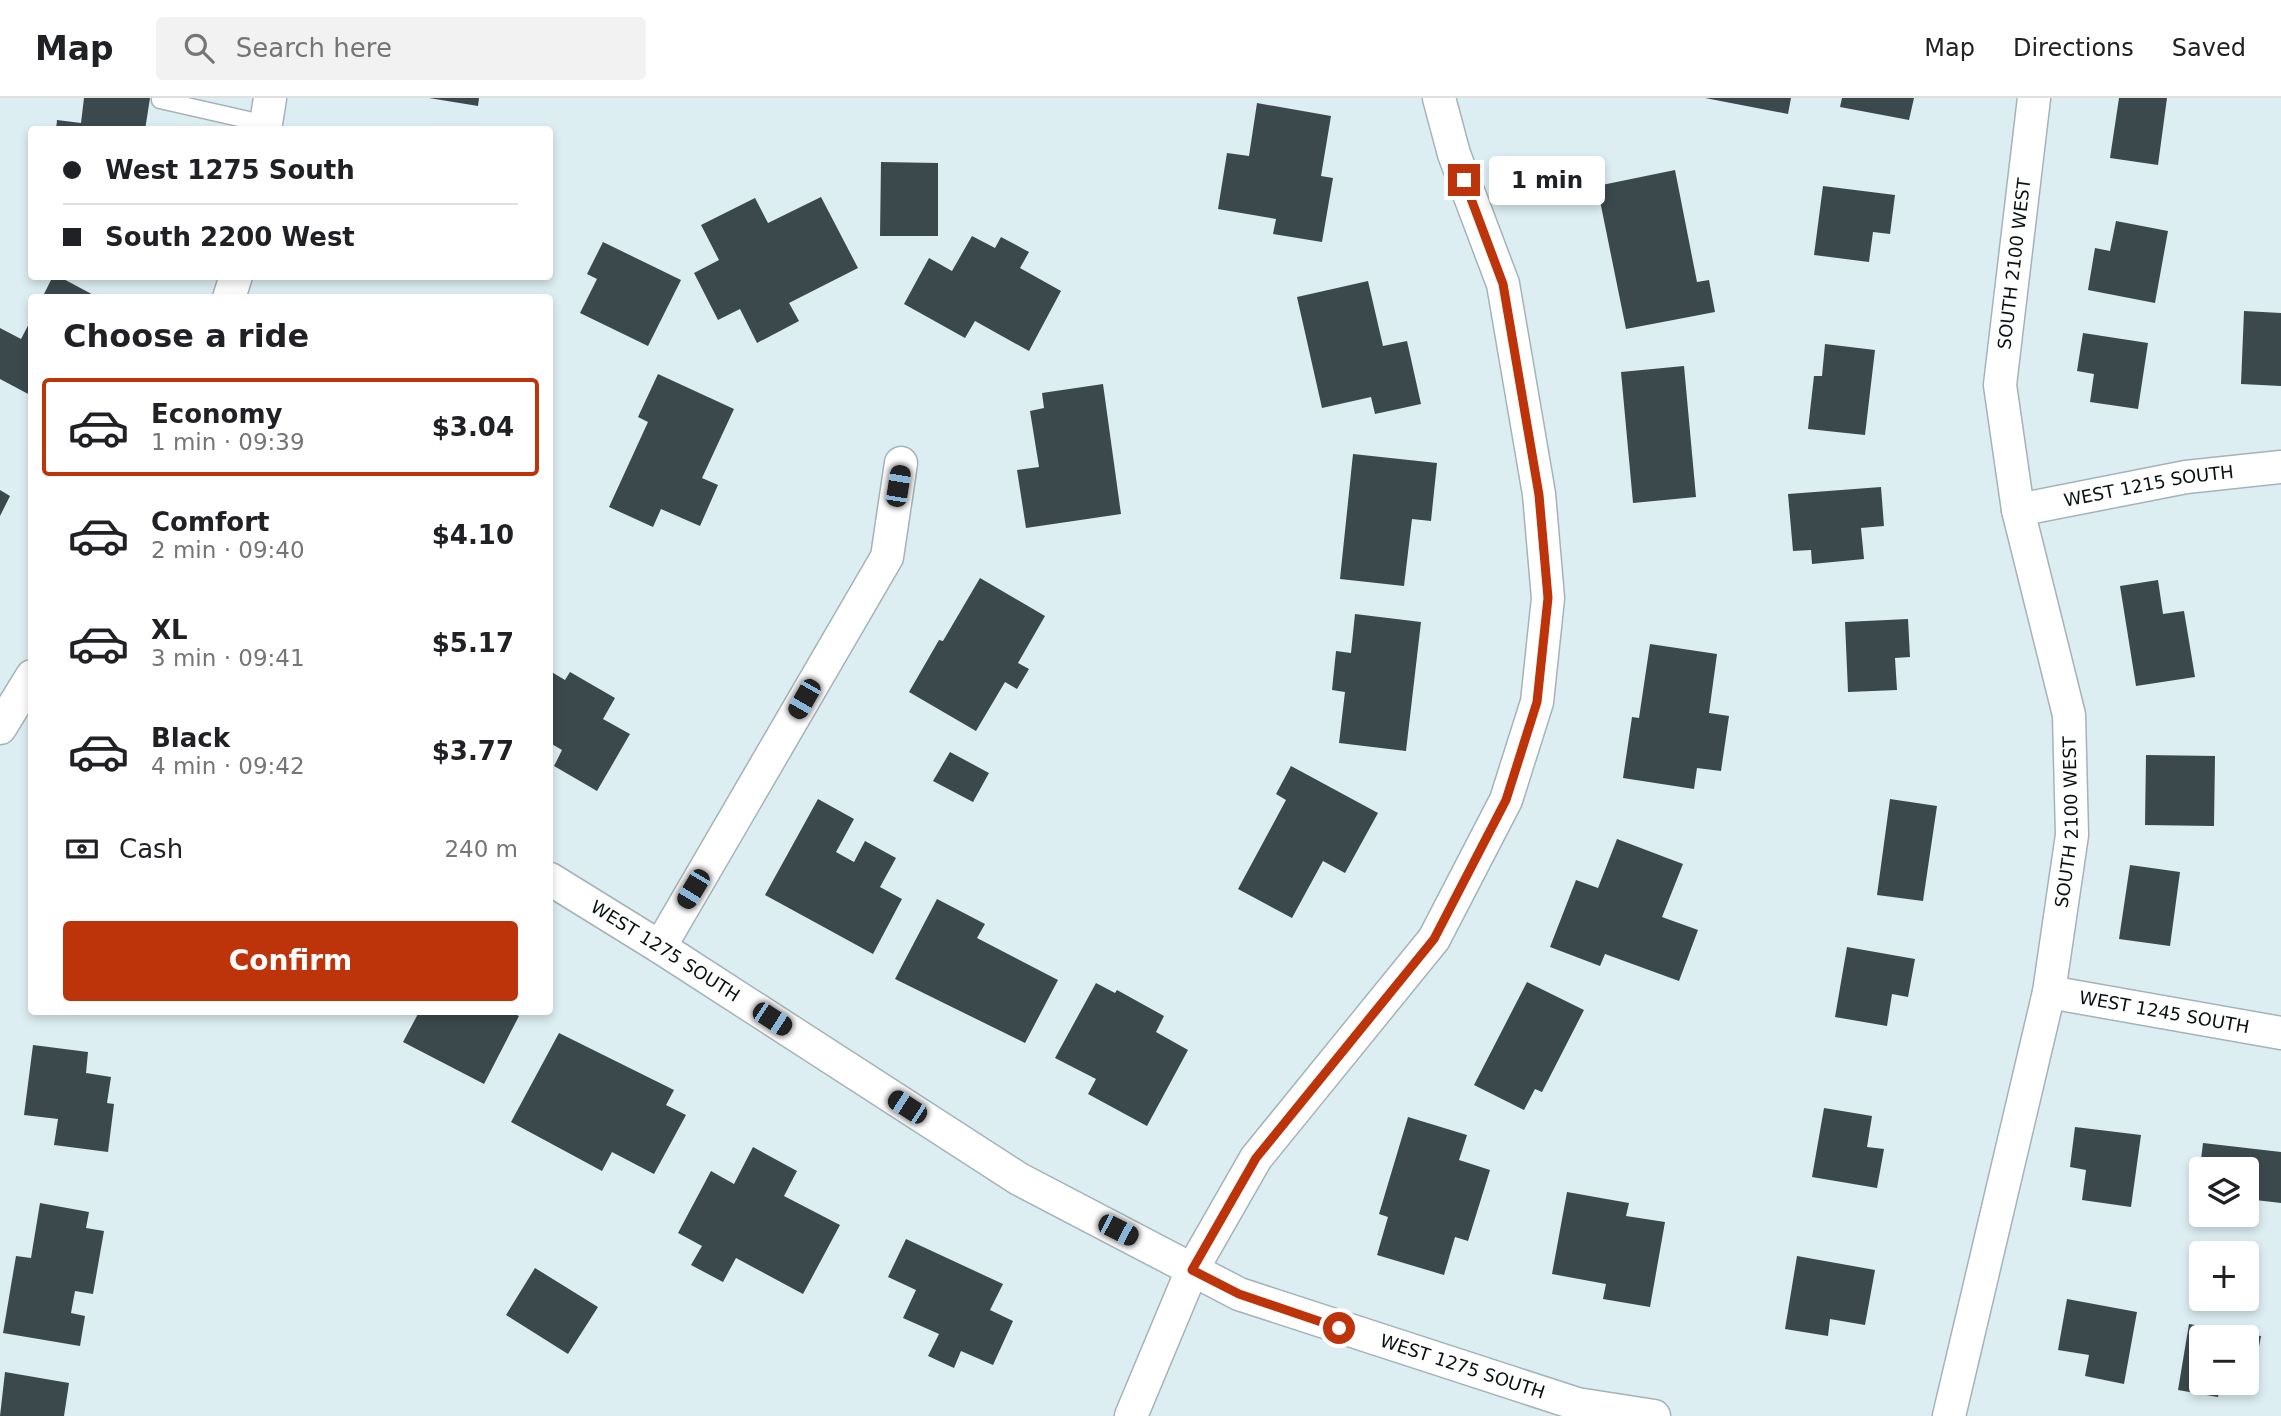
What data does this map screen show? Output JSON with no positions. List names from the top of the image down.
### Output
{
  "streets": {
    "street": [
      "SOUTH 2100 WEST",
      "WEST 1215 SOUTH",
      "WEST 1275 SOUTH",
      "WEST 1245 SOUTH"
    ]
  },
  "crossings": [
    ["SOUTH 2100 WEST", "WEST 1215 SOUTH"],
    ["SOUTH 2100 WEST", "WEST 1245 SOUTH"]
  ],
  "page": {
    "header": "Map",
    "search": "Search here",
    "nav": ["Map", "Directions", "Saved"],
    "banner": ["West 1275 South", "South 2200 West"],
    "bubble": "1 min",
    "heading": "Choose a ride",
    "list": [
      {
        "name": "Economy",
        "note": "1 min · 09:39",
        "value": "$3.04"
      },
      {
        "name": "Comfort",
        "note": "2 min · 09:40",
        "value": "$4.10"
      },
      {
        "name": "XL",
        "note": "3 min · 09:41",
        "value": "$5.17"
      },
      {
        "name": "Black",
        "note": "4 min · 09:42",
        "value": "$3.77"
      }
    ],
    "pay": ["Cash", "240 m"],
    "buttons": "Confirm",
    "map_buttons": ["+", "−"]
  }
}
